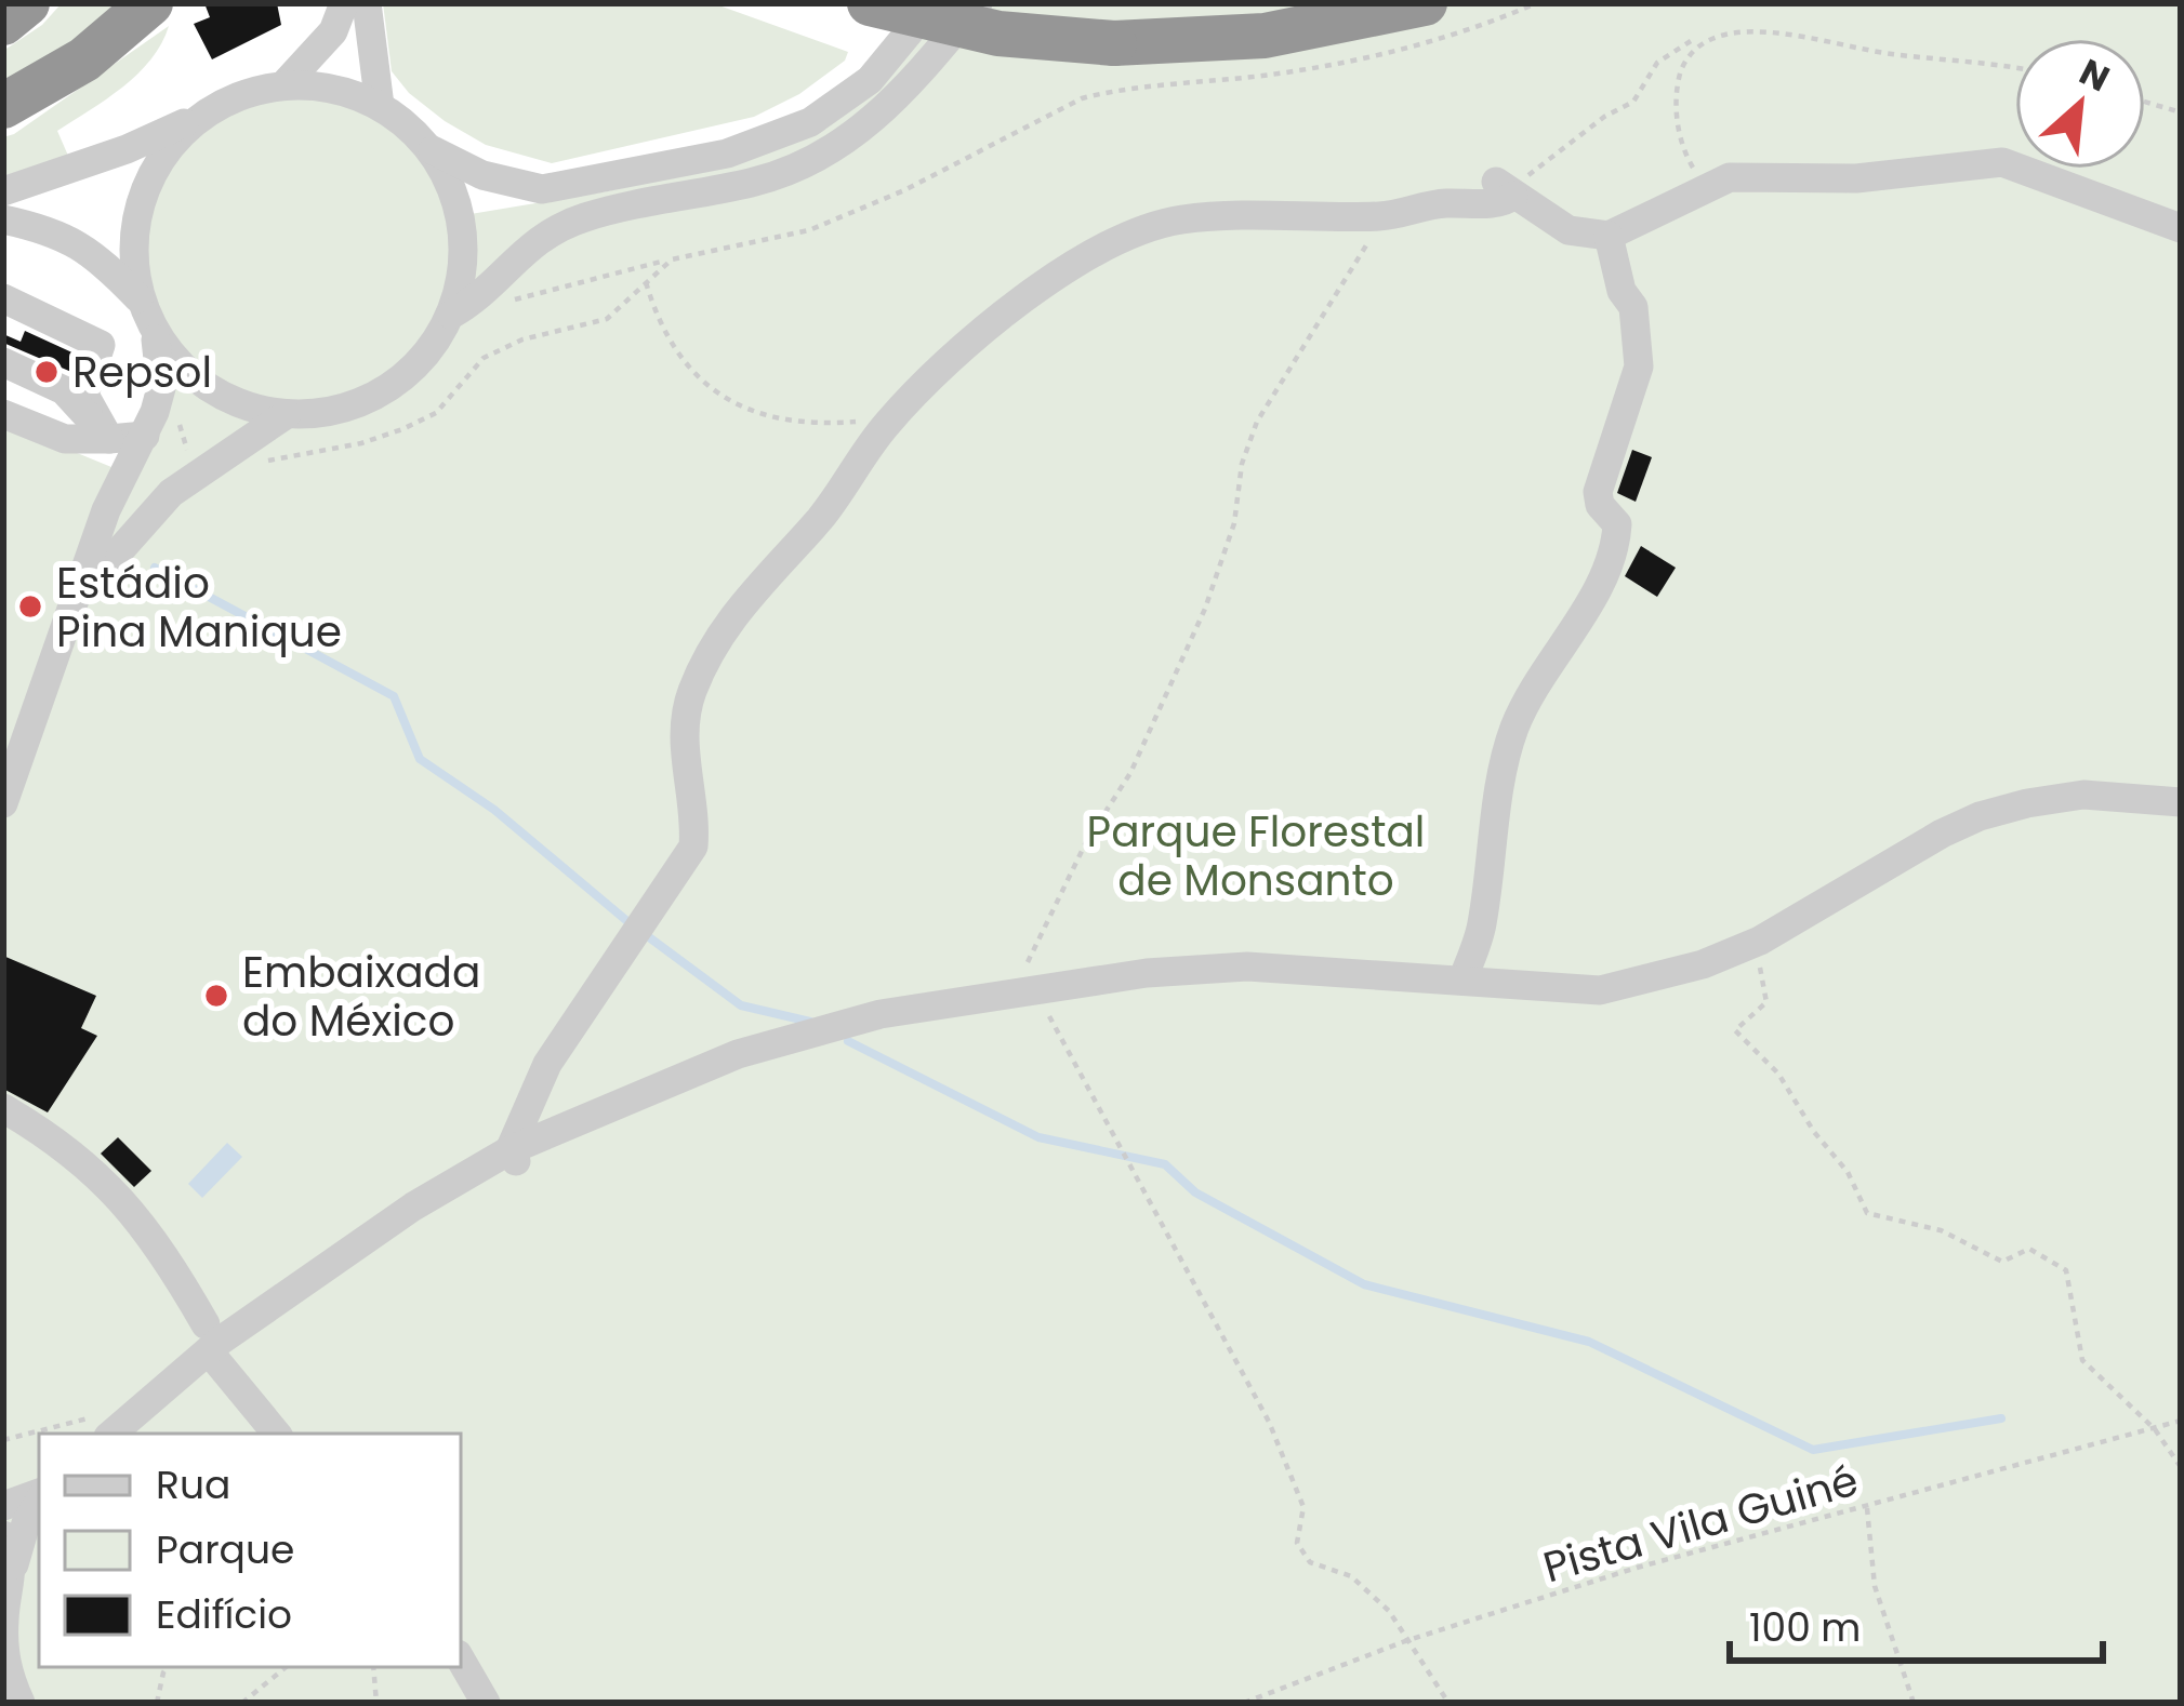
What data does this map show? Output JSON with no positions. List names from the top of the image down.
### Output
{
  "streets": {
    "path": ["Pista Vila Guiné"]
  },
  "parks": ["Parque Florestal de Monsanto"],
  "places": ["Repsol", "Estádio Pina Manique", "Embaixada do México"],
  "legend": ["Rua", "Parque", "Edifício"],
  "scale_bar": "100 m",
  "north": "top right"
}
